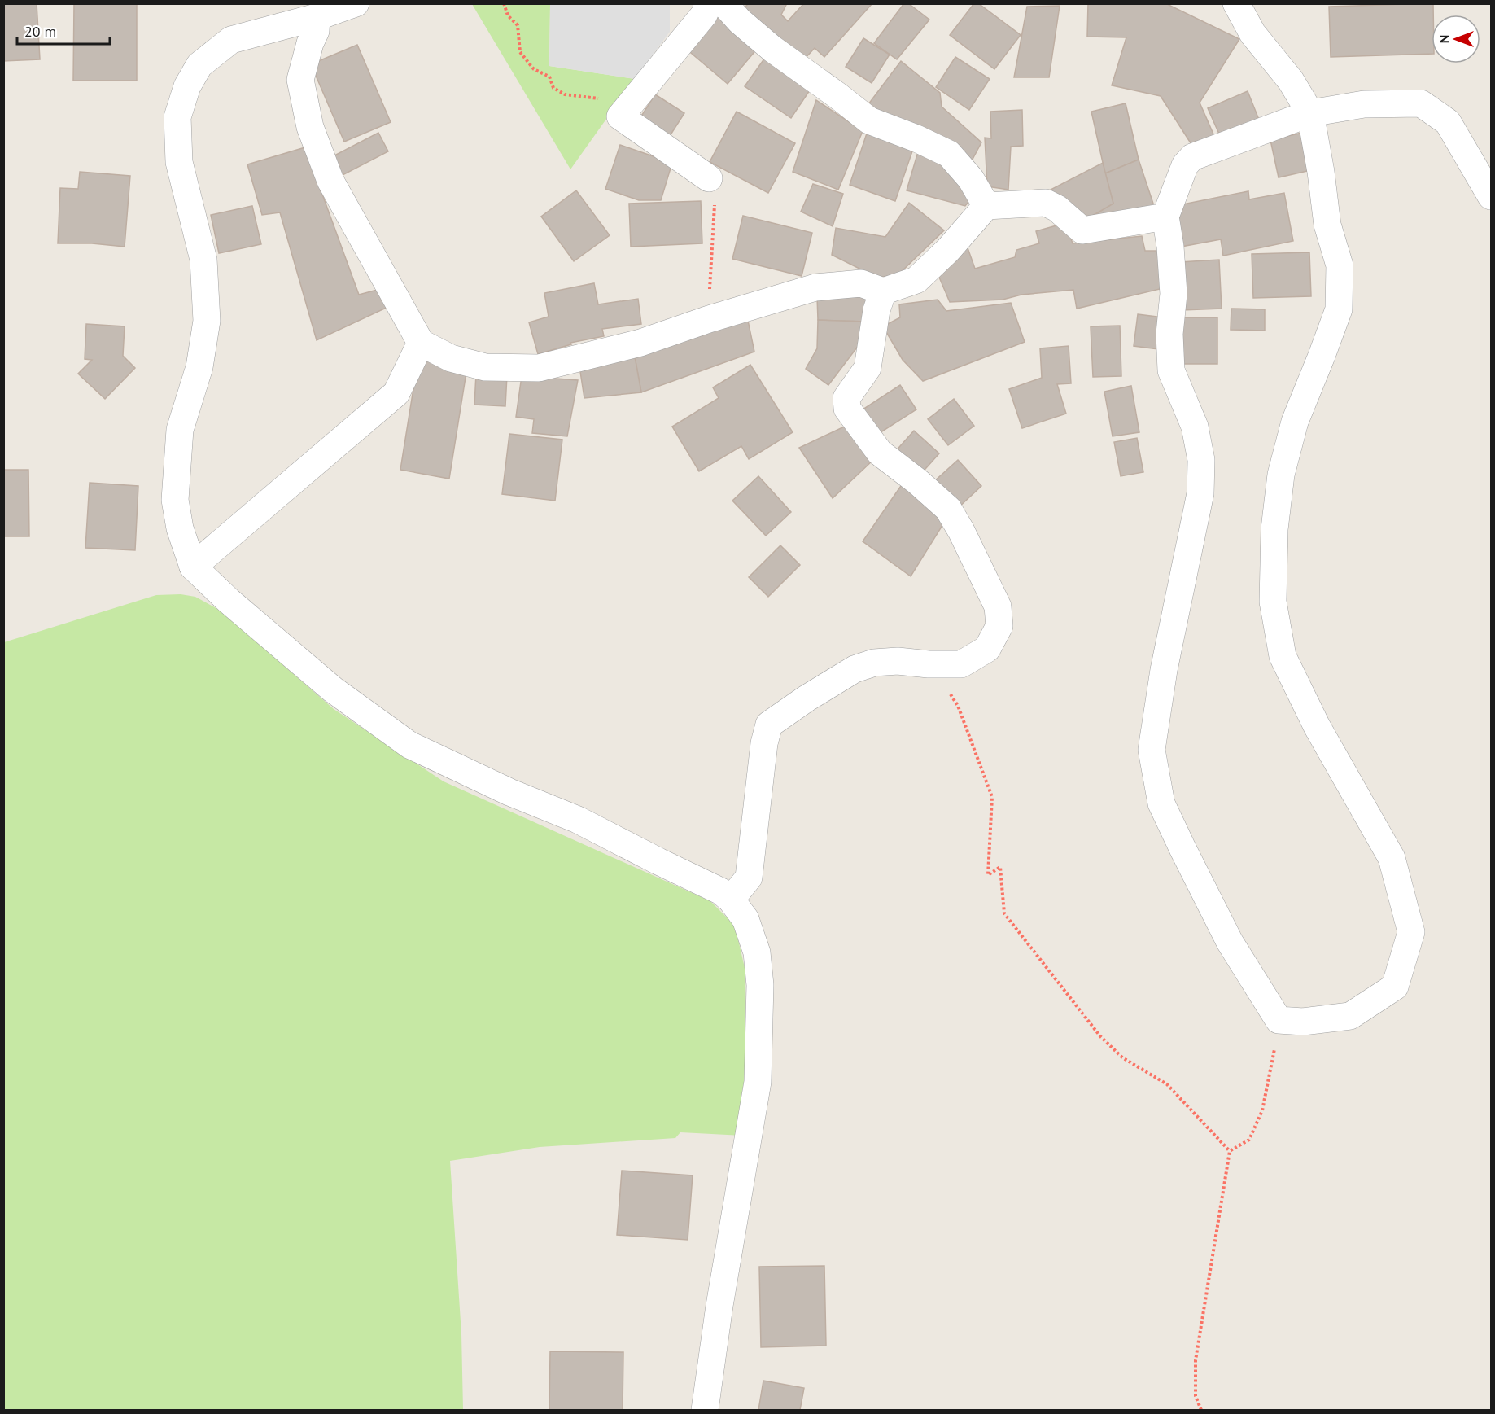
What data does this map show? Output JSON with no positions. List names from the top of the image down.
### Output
{
  "scale_bar": "20 m",
  "north": "left"
}
